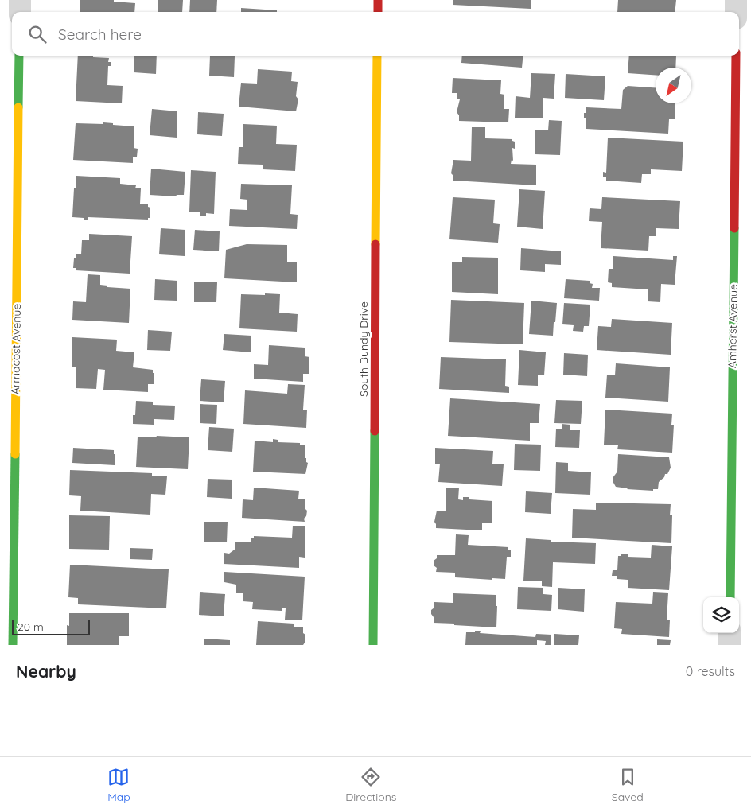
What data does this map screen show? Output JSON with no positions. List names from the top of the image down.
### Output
{
  "streets": {
    "street": ["Amherst Avenue", "Armacost Avenue", "South Bundy Drive"]
  },
  "scale_bar": "20 m",
  "north": "bottom left",
  "page": {
    "search": "Search here",
    "scale": "20 m",
    "heading": ["Nearby", "0 results"],
    "nav": ["Map", "Directions", "Saved"]
  }
}
